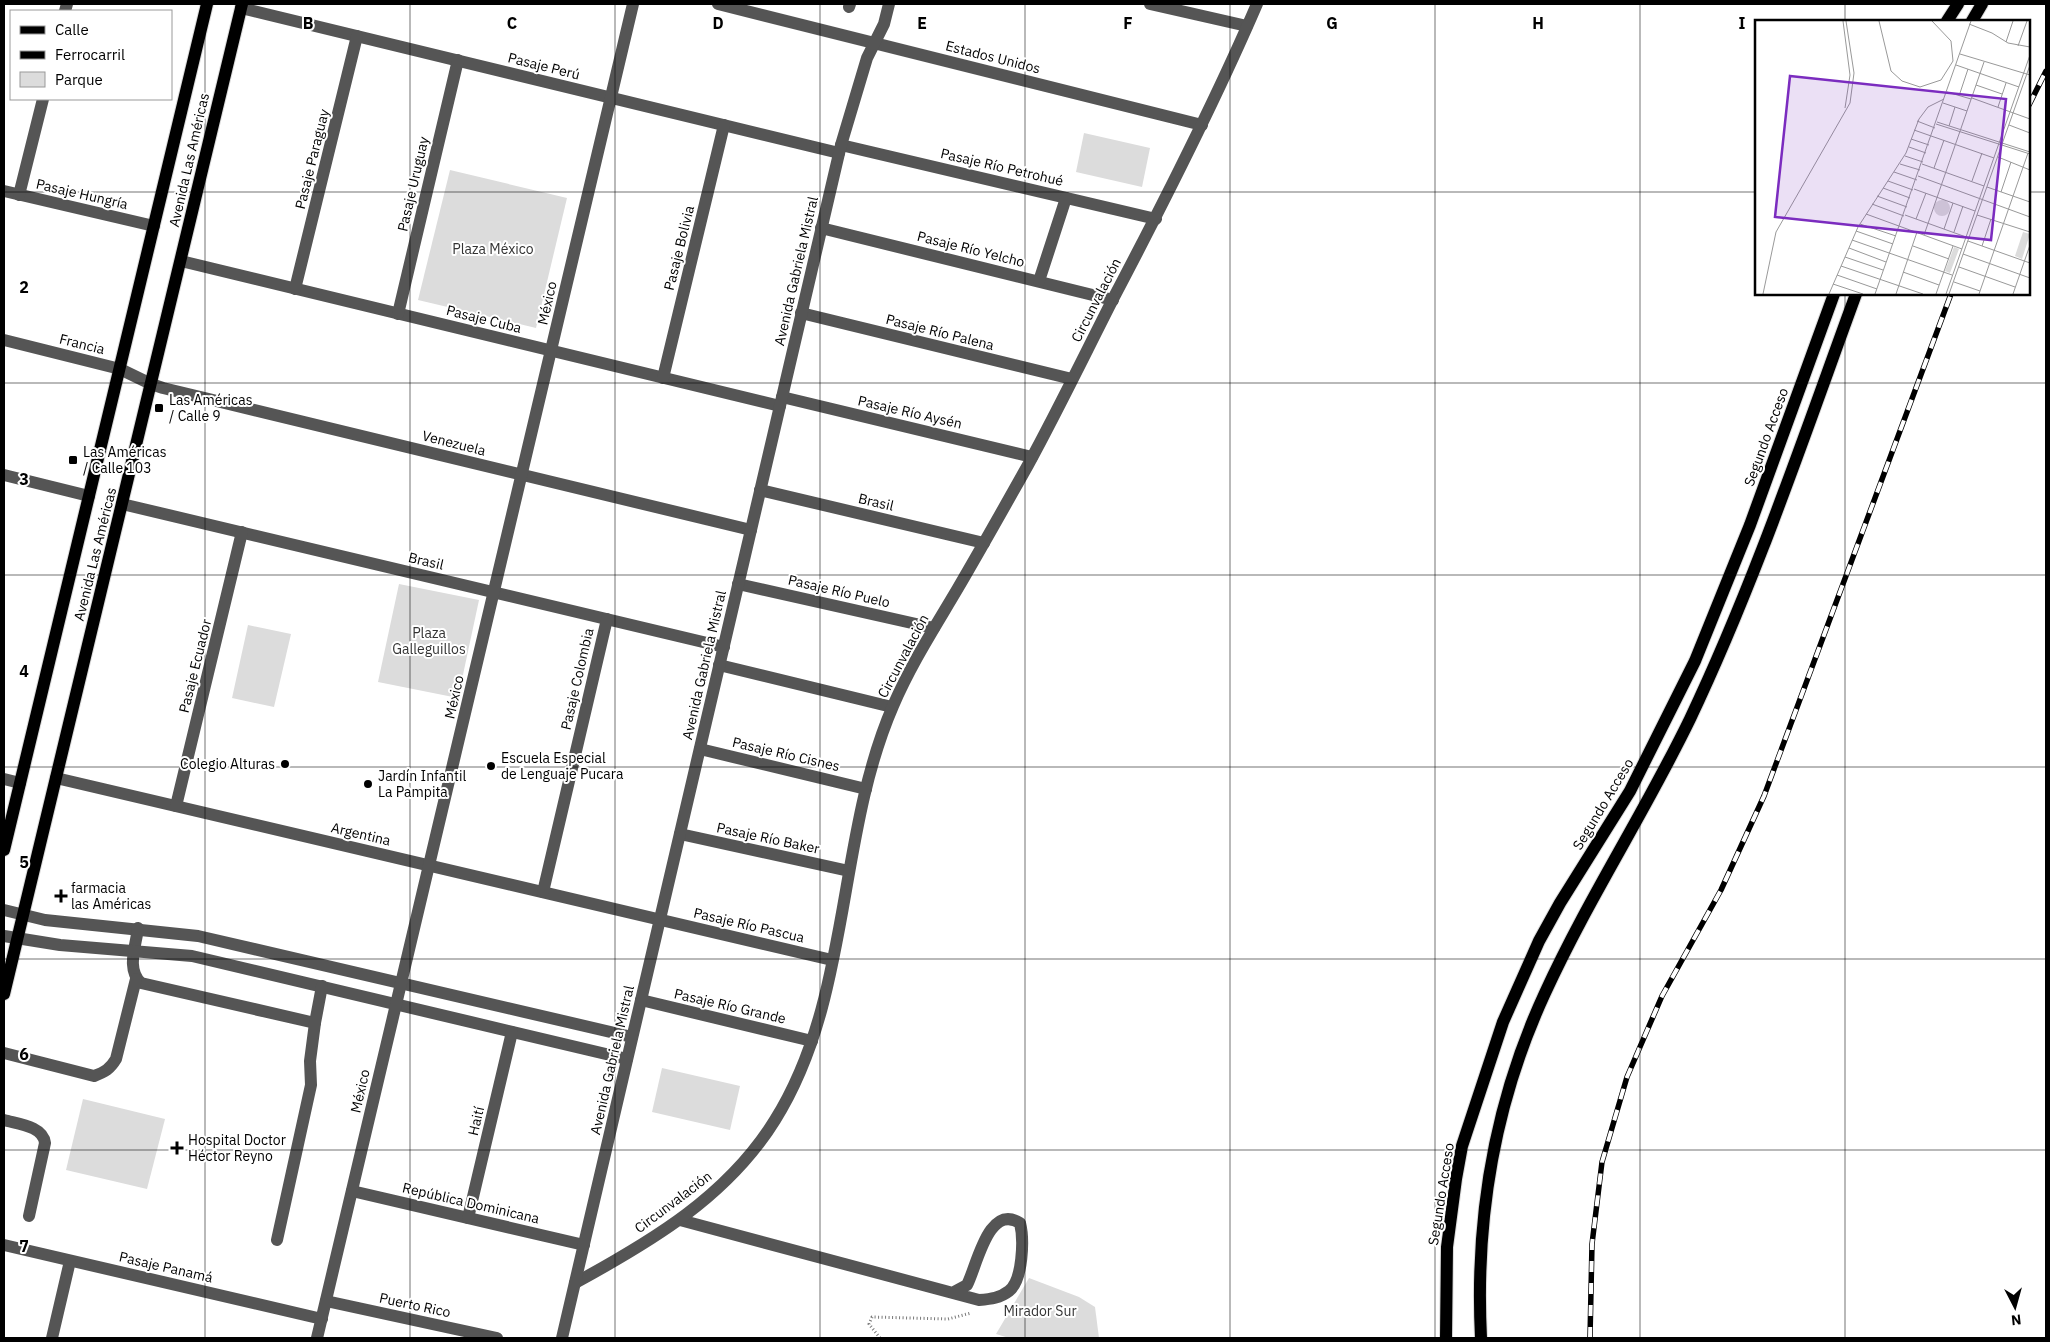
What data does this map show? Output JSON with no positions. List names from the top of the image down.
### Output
{
  "streets": {
    "main road": ["Avenida Las Américas", "Segundo Acceso"],
    "street": [
      "Estados Unidos",
      "Pasaje Perú",
      "Pasaje Paraguay",
      "Pasaje Río Petrohué",
      "Pasaje Uruguay",
      "Pasaje Hungría",
      "Pasaje Bolivia",
      "Pasaje Río Yelcho",
      "Avenida Gabriela Mistral",
      "Circunvalación",
      "México",
      "Pasaje Cuba",
      "Pasaje Río Palena",
      "Francia",
      "Pasaje Río Aysén",
      "Venezuela",
      "Brasil",
      "Pasaje Río Puelo",
      "Pasaje Ecuador",
      "Pasaje Colombia",
      "Pasaje Río Cisnes",
      "Argentina",
      "Pasaje Río Baker",
      "Pasaje Río Pascua",
      "Pasaje Río Grande",
      "Haití",
      "República Dominicana",
      "Pasaje Panamá",
      "Puerto Rico"
    ]
  },
  "crossings": [
    ["Estados Unidos", "Avenida Gabriela Mistral"],
    ["Estados Unidos", "Circunvalación"],
    ["Pasaje Perú", "Pasaje Paraguay"],
    ["Pasaje Perú", "Avenida Las Américas"],
    ["Pasaje Perú", "Pasaje Río Petrohué"],
    ["Pasaje Perú", "Pasaje Uruguay"],
    ["Pasaje Perú", "Pasaje Bolivia"],
    ["Pasaje Perú", "Avenida Gabriela Mistral"],
    ["Pasaje Perú", "México"],
    ["Pasaje Paraguay", "Pasaje Cuba"],
    ["Avenida Las Américas", "Pasaje Hungría"],
    ["Avenida Las Américas", "Pasaje Cuba"],
    ["Avenida Las Américas", "Francia"],
    ["Avenida Las Américas", "Venezuela"],
    ["Avenida Las Américas", "Brasil"],
    ["Avenida Las Américas", "Argentina"],
    ["Pasaje Río Petrohué", "Avenida Gabriela Mistral"],
    ["Pasaje Río Petrohué", "Circunvalación"],
    ["Pasaje Uruguay", "Pasaje Cuba"],
    ["Pasaje Bolivia", "Pasaje Cuba"],
    ["Pasaje Río Yelcho", "Avenida Gabriela Mistral"],
    ["Pasaje Río Yelcho", "Circunvalación"],
    ["Avenida Gabriela Mistral", "Circunvalación"],
    ["Avenida Gabriela Mistral", "Pasaje Cuba"],
    ["Avenida Gabriela Mistral", "Pasaje Río Palena"],
    ["Avenida Gabriela Mistral", "Pasaje Río Aysén"],
    ["Avenida Gabriela Mistral", "Venezuela"],
    ["Avenida Gabriela Mistral", "Brasil"],
    ["Avenida Gabriela Mistral", "Pasaje Río Puelo"],
    ["Avenida Gabriela Mistral", "Pasaje Río Cisnes"],
    ["Avenida Gabriela Mistral", "Argentina"],
    ["Avenida Gabriela Mistral", "Pasaje Río Baker"],
    ["Avenida Gabriela Mistral", "Pasaje Río Pascua"],
    ["Avenida Gabriela Mistral", "Pasaje Río Grande"],
    ["Avenida Gabriela Mistral", "República Dominicana"],
    ["Circunvalación", "Pasaje Río Palena"],
    ["Circunvalación", "Pasaje Río Aysén"],
    ["Circunvalación", "Brasil"],
    ["Circunvalación", "Pasaje Río Puelo"],
    ["Circunvalación", "Pasaje Río Cisnes"],
    ["Circunvalación", "Pasaje Río Baker"],
    ["Circunvalación", "Pasaje Río Pascua"],
    ["Circunvalación", "Pasaje Río Grande"],
    ["México", "Pasaje Cuba"],
    ["México", "Venezuela"],
    ["México", "Brasil"],
    ["México", "Argentina"],
    ["México", "República Dominicana"],
    ["México", "Pasaje Panamá"],
    ["México", "Puerto Rico"],
    ["Pasaje Cuba", "Pasaje Río Aysén"],
    ["Francia", "Venezuela"],
    ["Brasil", "Pasaje Ecuador"],
    ["Brasil", "Pasaje Colombia"],
    ["Pasaje Ecuador", "Argentina"],
    ["Pasaje Colombia", "Argentina"],
    ["Argentina", "Pasaje Río Pascua"],
    ["Haití", "República Dominicana"]
  ],
  "parks": ["Plaza México", "Plaza Galleguillos", "Mirador Sur"],
  "places": {
    "transit": ["Las Américas / Calle 9", "Las Américas / Calle 103"],
    "other": ["Colegio Alturas", "Escuela Especial de Lenguaje Pucara", "Jardín Infantil La Pampita"],
    "health": ["farmacia las Américas", "Hospital Doctor Héctor Reyno"]
  },
  "legend": ["Calle", "Ferrocarril", "Parque"],
  "north": "bottom",
  "grid": {
    "columns": [
      "B",
      "C",
      "D",
      "E",
      "F",
      "G",
      "H",
      "I"
    ],
    "rows": [
      "2",
      "3",
      "4",
      "5",
      "6",
      "7"
    ]
  }
}
